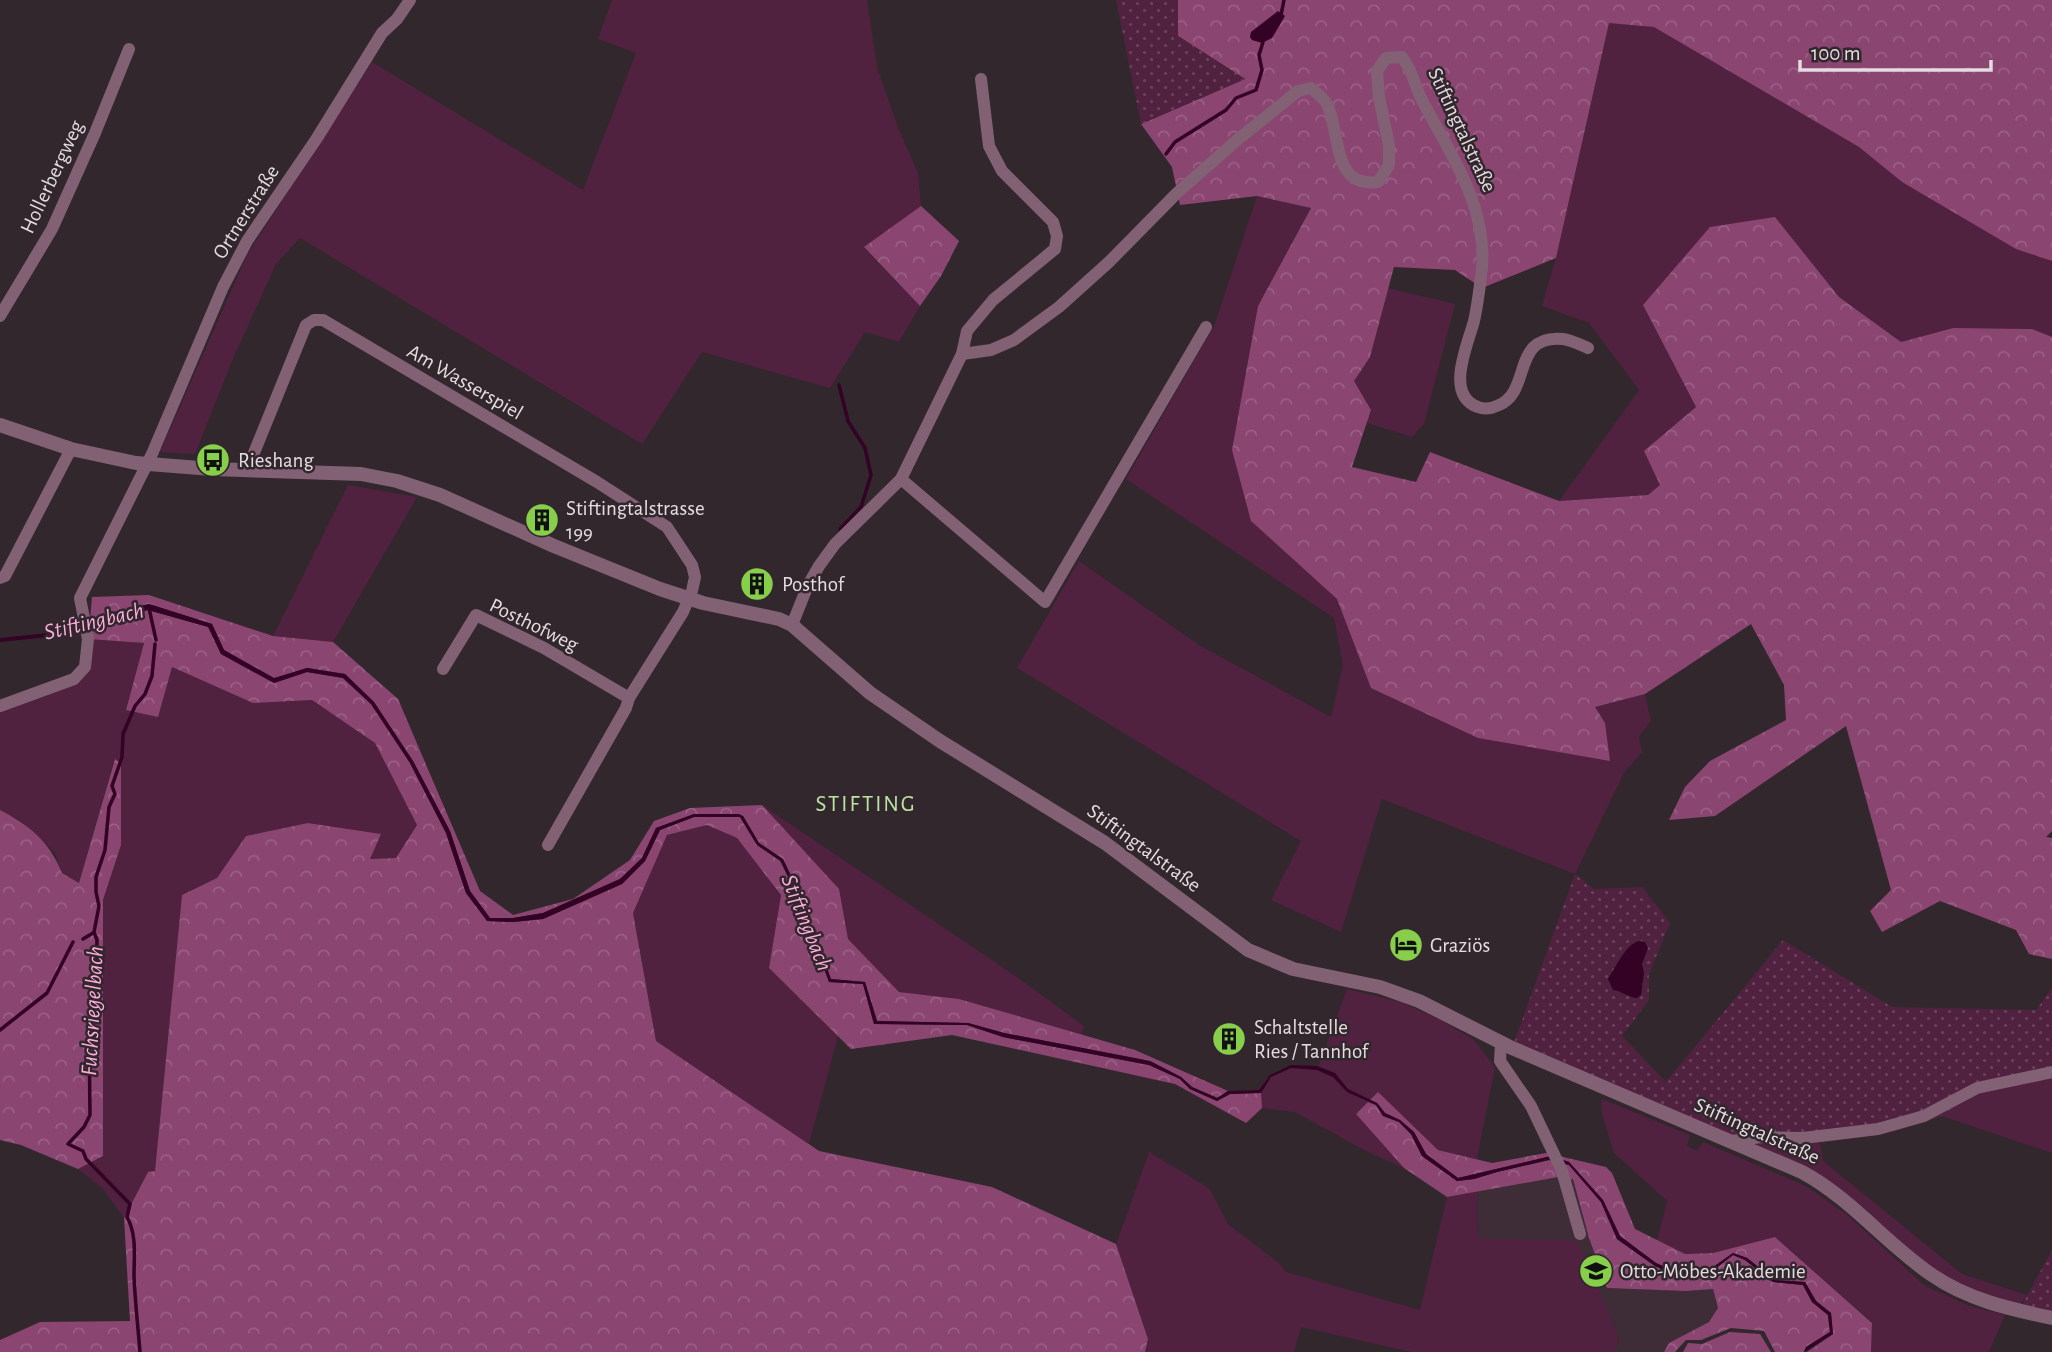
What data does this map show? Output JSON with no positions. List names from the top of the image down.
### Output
{
  "streets": {
    "street": [
      "Stiftingtalstraße",
      "Hollerbergweg",
      "Ortnerstraße",
      "Am Wasserspiel",
      "Posthofweg"
    ]
  },
  "crossings": [
    ["Stiftingtalstraße", "Ortnerstraße"],
    ["Stiftingtalstraße", "Am Wasserspiel"]
  ],
  "districts": ["STIFTING"],
  "water": ["Stiftingbach", "Fuchsriegelbach"],
  "places": {
    "bus stop": ["Rieshang"],
    "building": ["Stiftingtalstrasse 199", "Posthof", "Schaltstelle Ries / Tannhof"],
    "hotel": ["Graziös"],
    "school or university": ["Otto-Möbes-Akademie"]
  },
  "scale_bar": "100 m"
}
